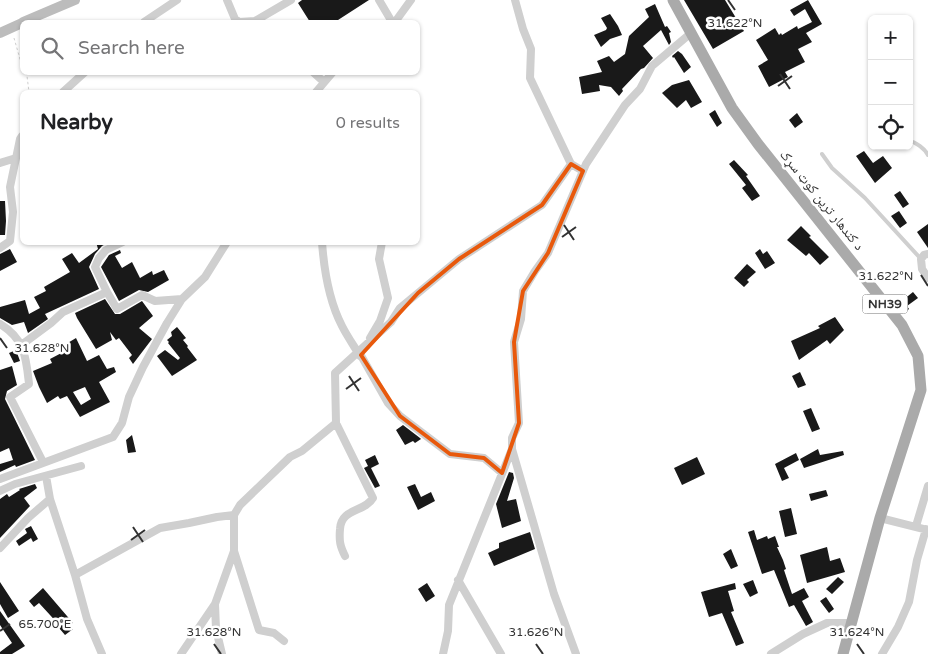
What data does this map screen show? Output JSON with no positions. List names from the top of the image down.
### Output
{
  "streets": {
    "main road": ["د کندهار ترين کوټ سړک", "NH39"]
  },
  "page": {
    "map_buttons": ["+", "−"],
    "search": "Search here",
    "heading": ["Nearby", "0 results"]
  },
  "coordinates": [
    "31.622°N",
    "31.628°N",
    "65.700°E",
    "31.626°N",
    "31.624°N"
  ]
}
